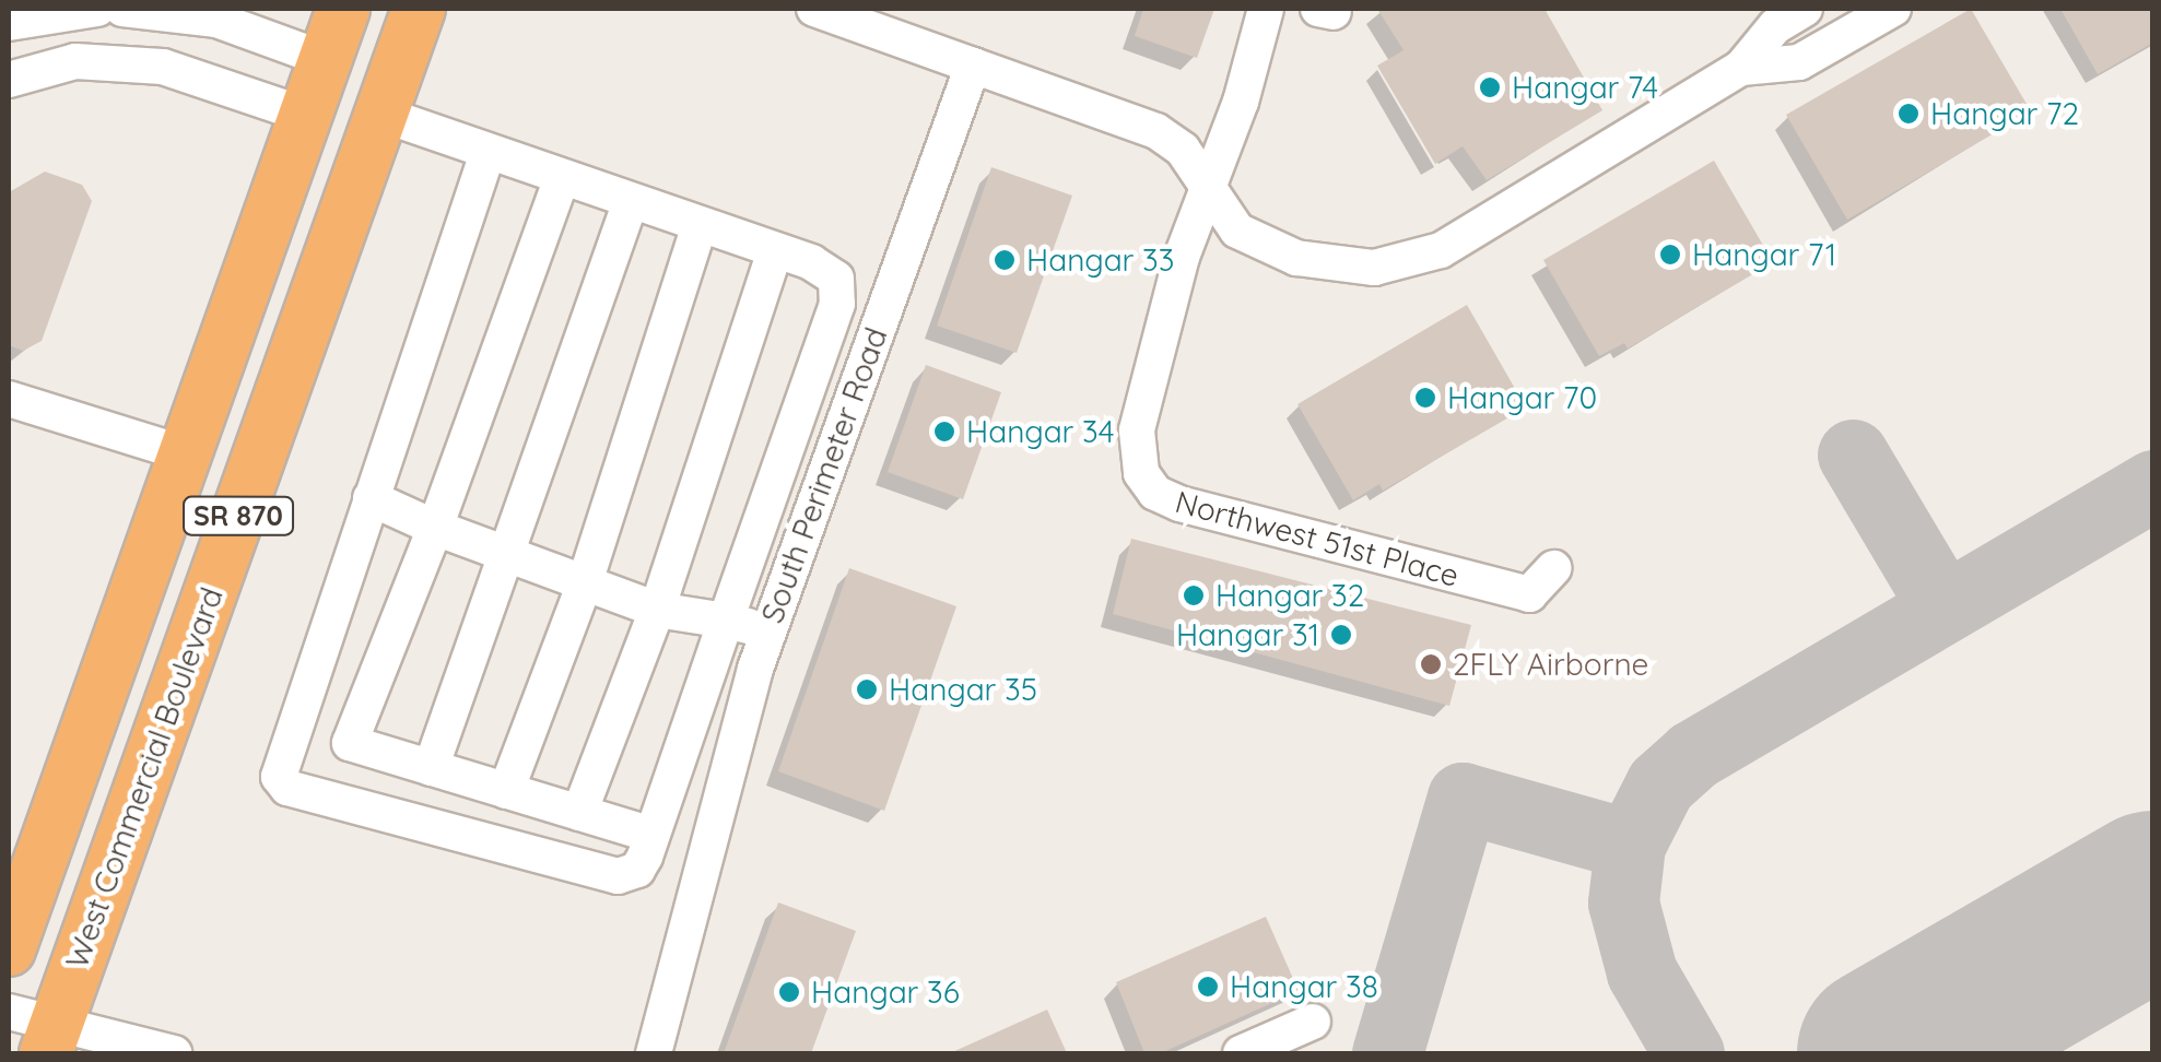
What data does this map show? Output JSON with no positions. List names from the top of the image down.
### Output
{
  "streets": {
    "highway": ["SR 870", "West Commercial Boulevard"],
    "street": ["South Perimeter Road", "Northwest 51st Place"]
  },
  "places": [
    "Hangar 74",
    "Hangar 72",
    "Hangar 71",
    "Hangar 33",
    "Hangar 70",
    "Hangar 34",
    "Hangar 32",
    "Hangar 31",
    "2FLY Airborne",
    "Hangar 35",
    "Hangar 38",
    "Hangar 36"
  ]
}
